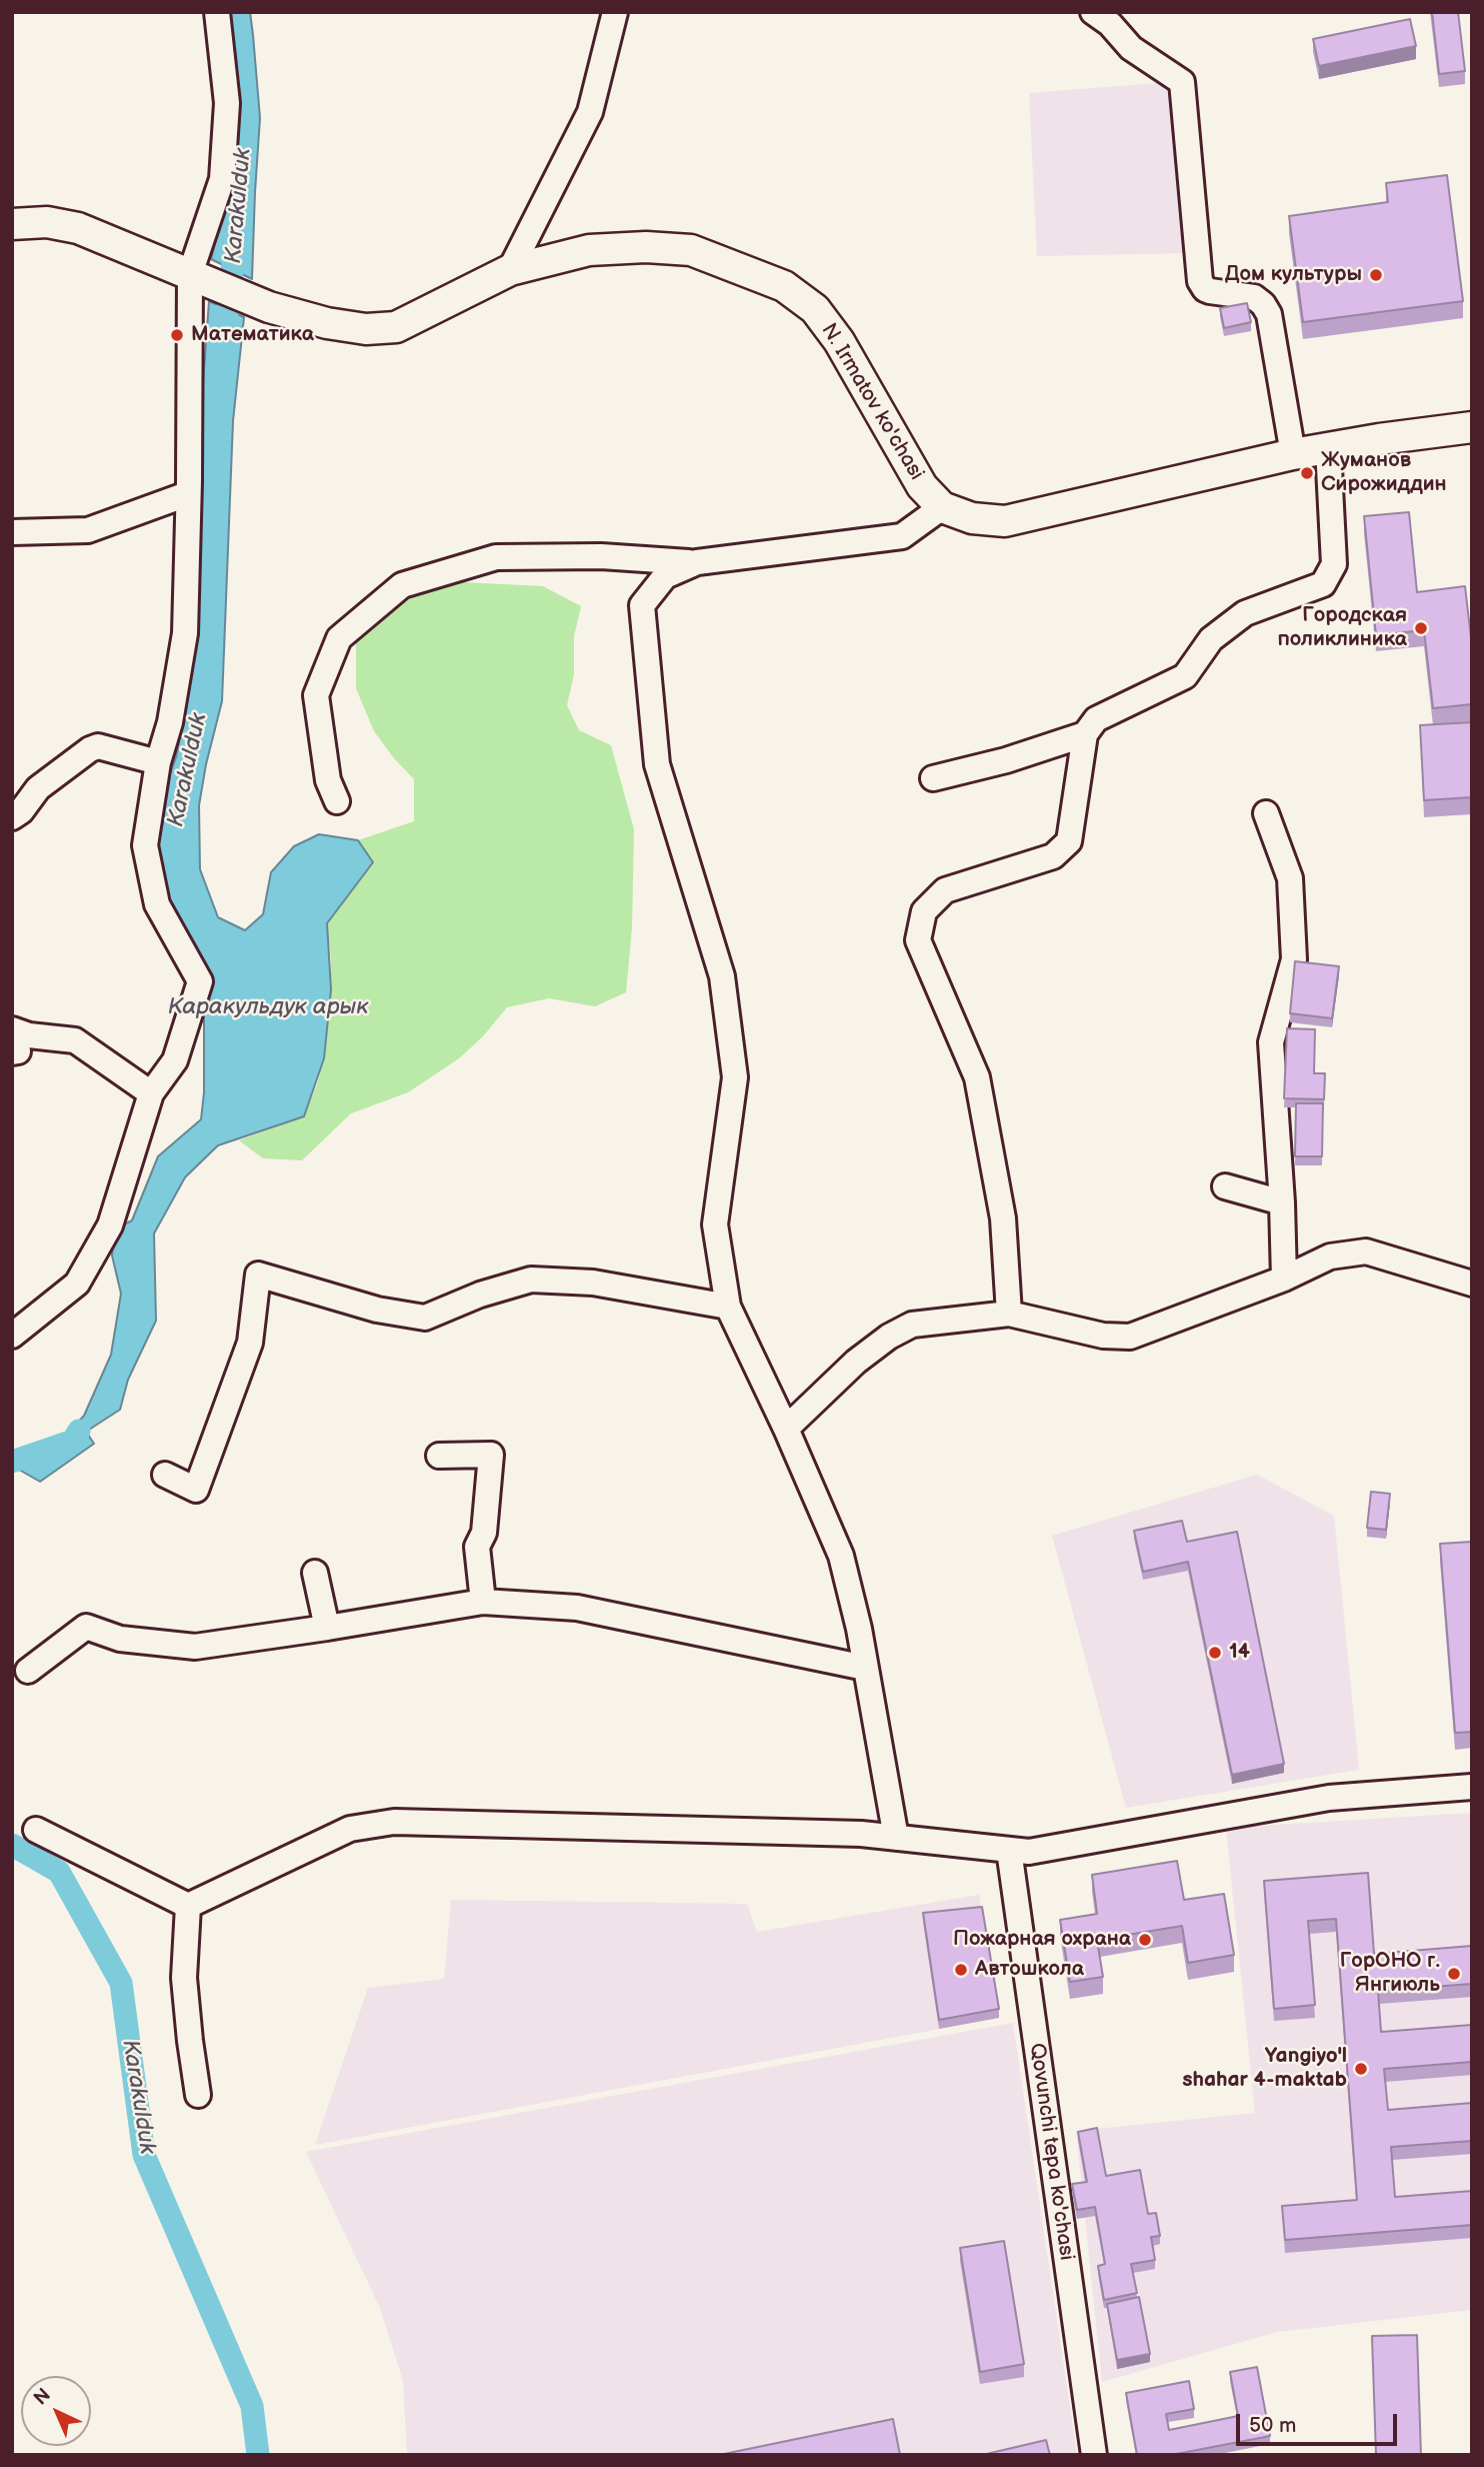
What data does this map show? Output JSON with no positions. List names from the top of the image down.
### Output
{
  "streets": {
    "street": ["N. Irmatov ko'chasi", "Qovunchi tepa ko'chasi"]
  },
  "water": ["Karakulduk", "Каракульдук арык"],
  "places": [
    "Дом культуры",
    "Математика",
    "Жуманов Сирожиддин",
    "Городская поликлиника",
    "14",
    "Пожарная охрана",
    "Автошкола",
    "ГорОНО г. Янгиюль",
    "Yangiyo'l shahar 4-maktab"
  ],
  "scale_bar": "50 m",
  "north": "top left"
}
